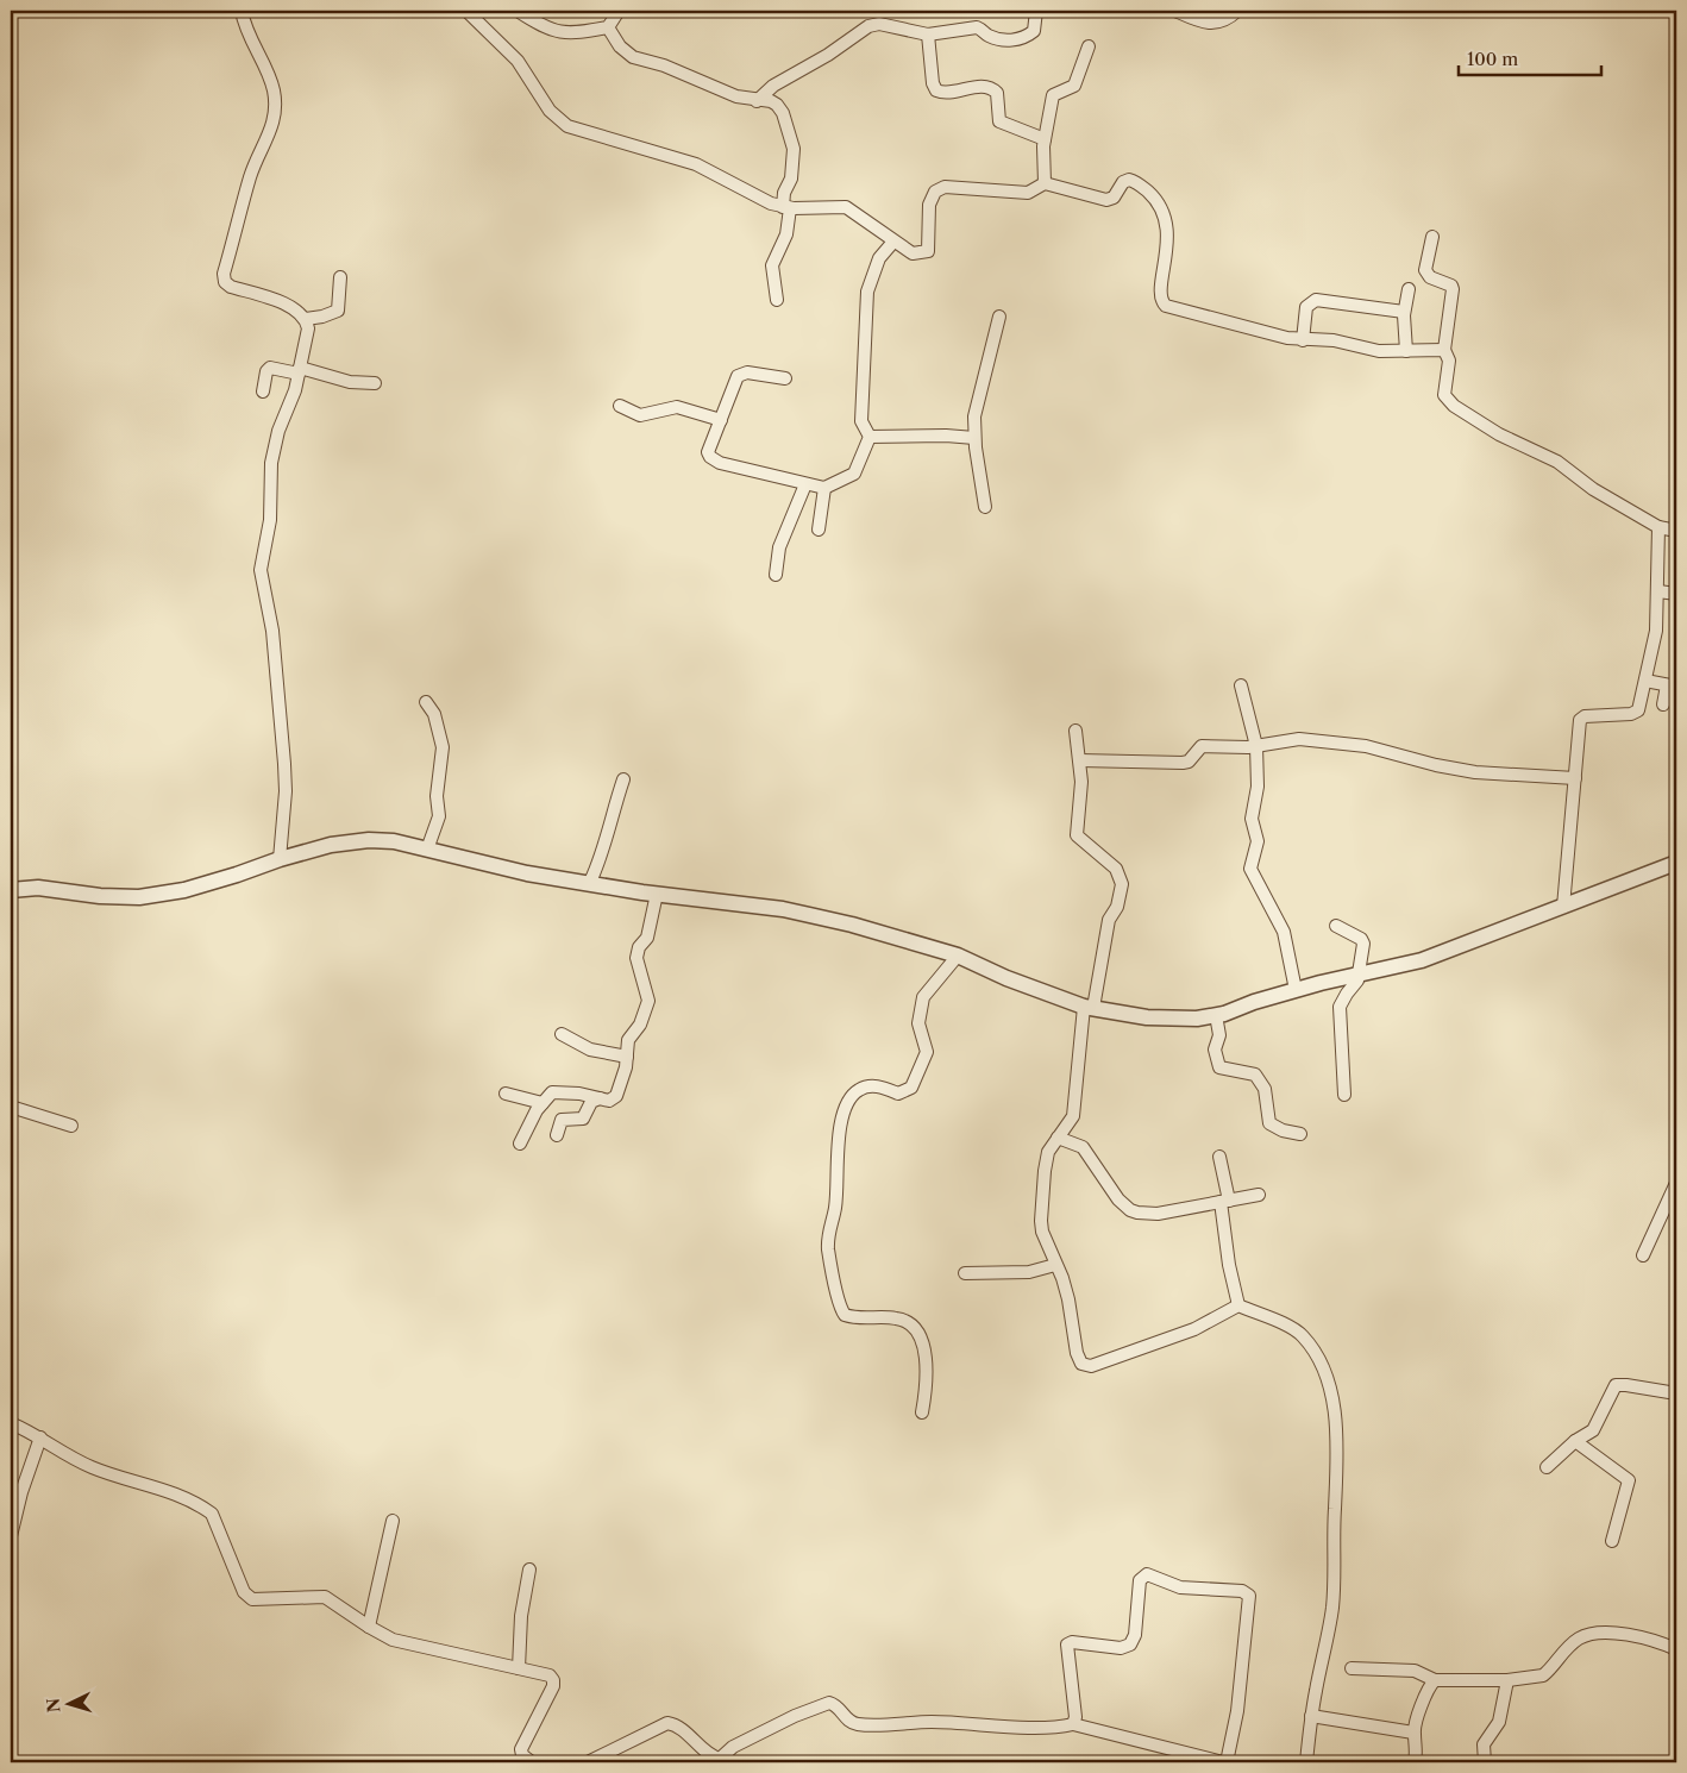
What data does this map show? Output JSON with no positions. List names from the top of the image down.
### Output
{
  "scale_bar": "100 m",
  "north": "left"
}
